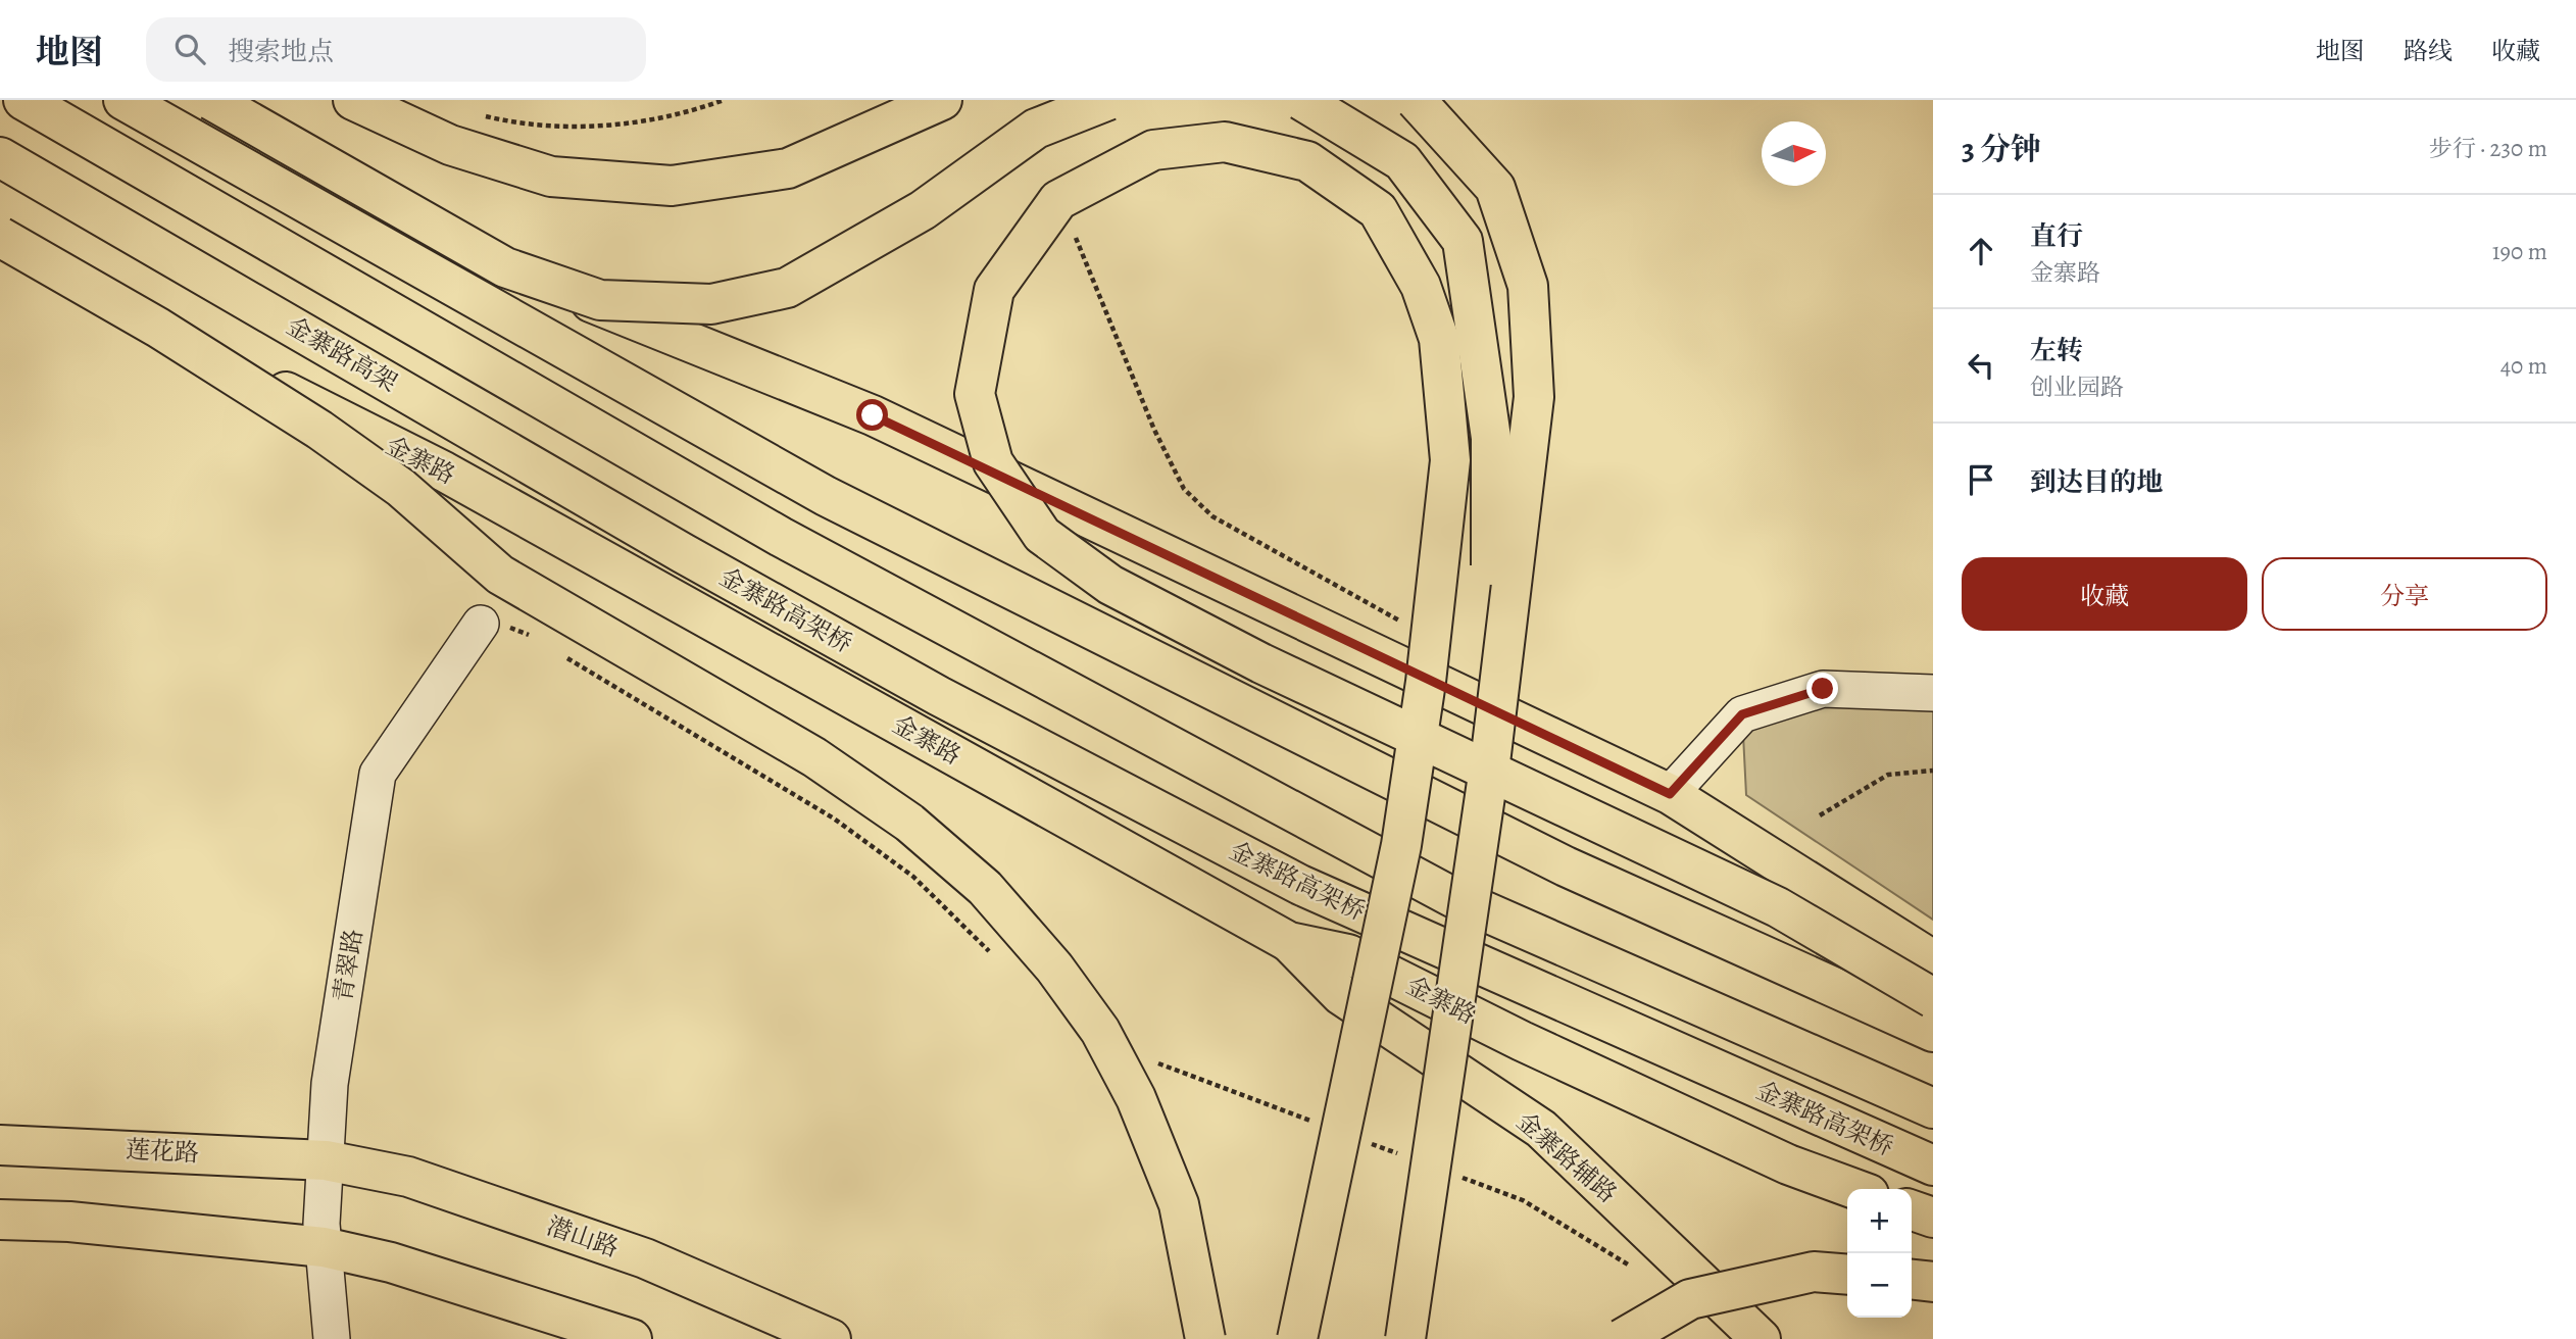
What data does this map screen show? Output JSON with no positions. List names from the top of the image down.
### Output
{
  "streets": {
    "main road": [
      "金寨路高架",
      "金寨路",
      "金寨路高架桥",
      "莲花路",
      "金寨路辅路",
      "潜山路"
    ],
    "street": ["青翠路"]
  },
  "crossings": [
    ["金寨路高架", "金寨路高架桥"],
    ["金寨路", "金寨路辅路"],
    ["青翠路", "莲花路"],
    ["青翠路", "潜山路"],
    ["莲花路", "潜山路"]
  ],
  "north": "right",
  "page": {
    "header": "地图",
    "search": "搜索地点",
    "nav": ["地图", "路线", "收藏"],
    "heading": ["3 分钟", "步行 · 230 m"],
    "list": [
      ["直行", "金寨路", "190 m"],
      ["左转", "创业园路", "40 m"],
      "到达目的地"
    ],
    "buttons": ["收藏", "分享"],
    "map_buttons": ["+", "−"]
  }
}
